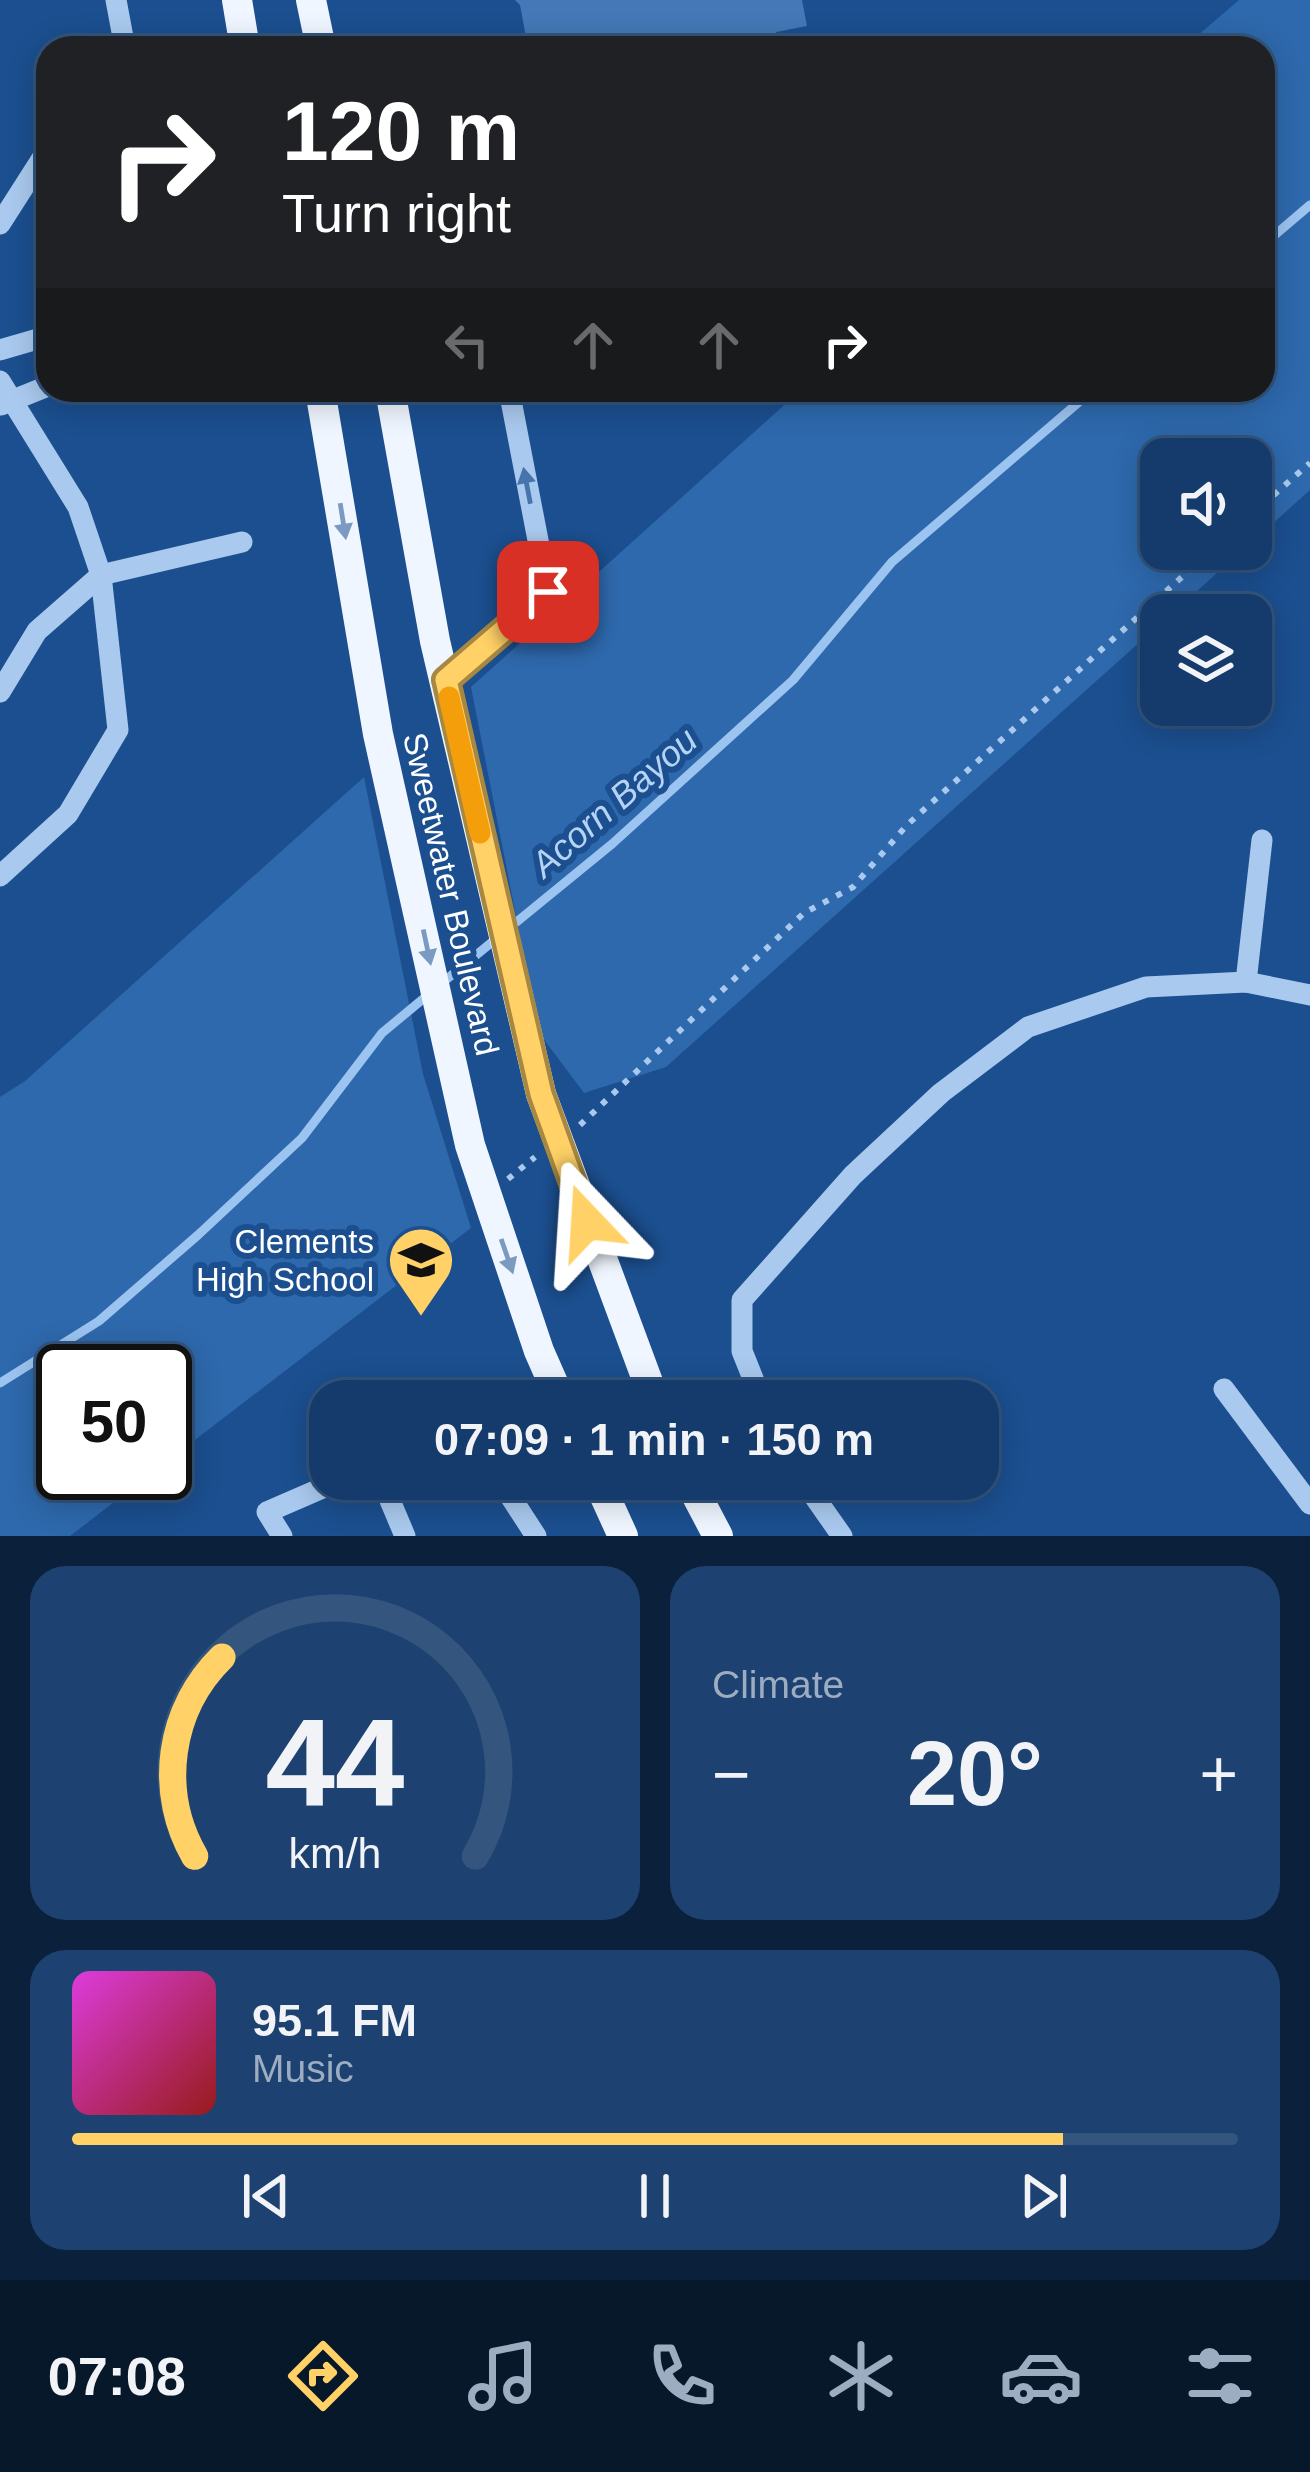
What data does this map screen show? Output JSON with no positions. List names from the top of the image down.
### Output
{
  "streets": {
    "main road": ["Sweetwater Boulevard"]
  },
  "water": ["Acorn Bayou"],
  "places": {
    "school or university": ["Clements High School"]
  },
  "page": {
    "turn": ["120 m", "Turn right"],
    "limit": "50",
    "trip": "07:09 · 1 min · 150 m",
    "tile": "Climate",
    "heat": ["−", "20°", "+"],
    "song": ["95.1 FM", "Music"],
    "tabs": "07:08",
    "gauge": ["44", "km/h"]
  }
}
